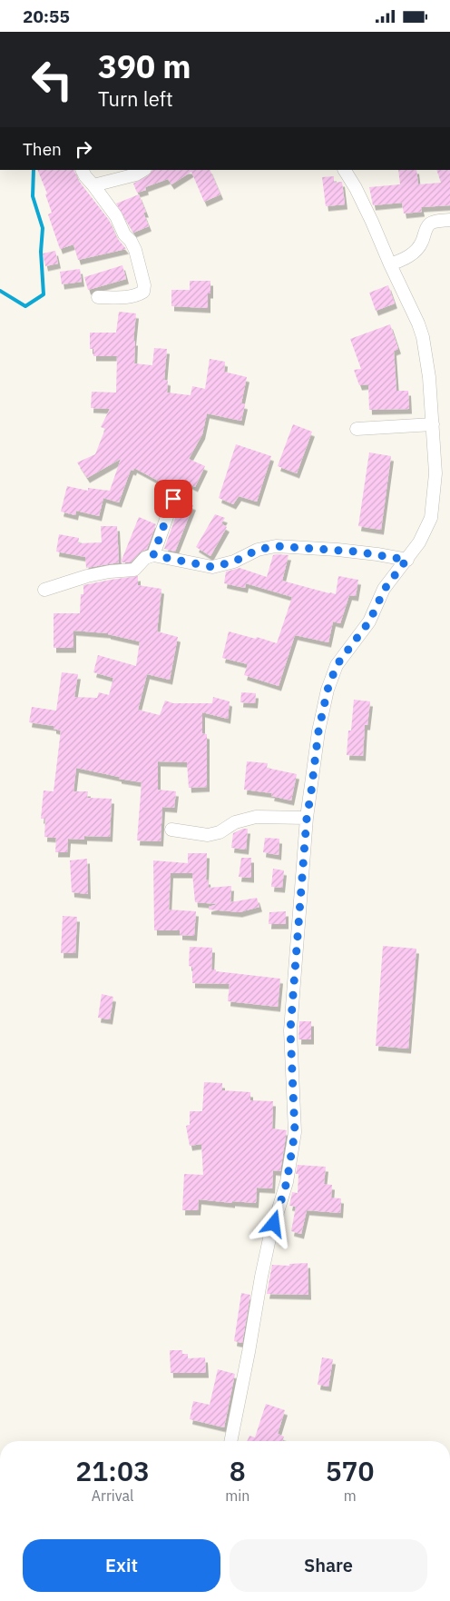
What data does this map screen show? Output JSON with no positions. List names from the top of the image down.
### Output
{
  "page": {
    "status": "20:55",
    "turn": ["390 m", "Turn left"],
    "then": "Then",
    "eta": [
      "21:03",
      "Arrival",
      "8",
      "min",
      "570",
      "m"
    ],
    "buttons": ["Exit", "Share"]
  }
}
